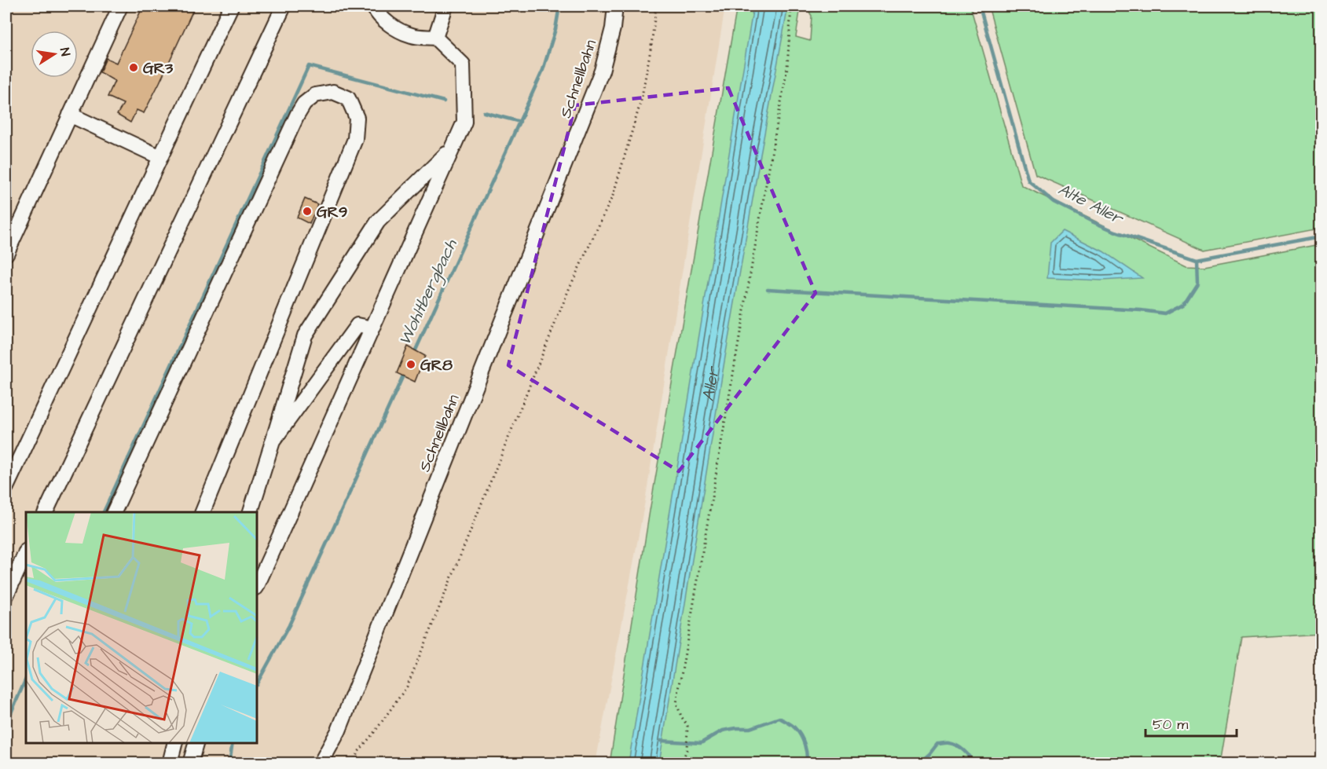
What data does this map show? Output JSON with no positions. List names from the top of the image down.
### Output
{
  "streets": {
    "street": ["Schnellbahn"]
  },
  "water": ["Alte Aller", "Wohltbergbach", "Aller"],
  "places": ["GR3", "GR9", "GR8"],
  "scale_bar": "50 m",
  "north": "right"
}
